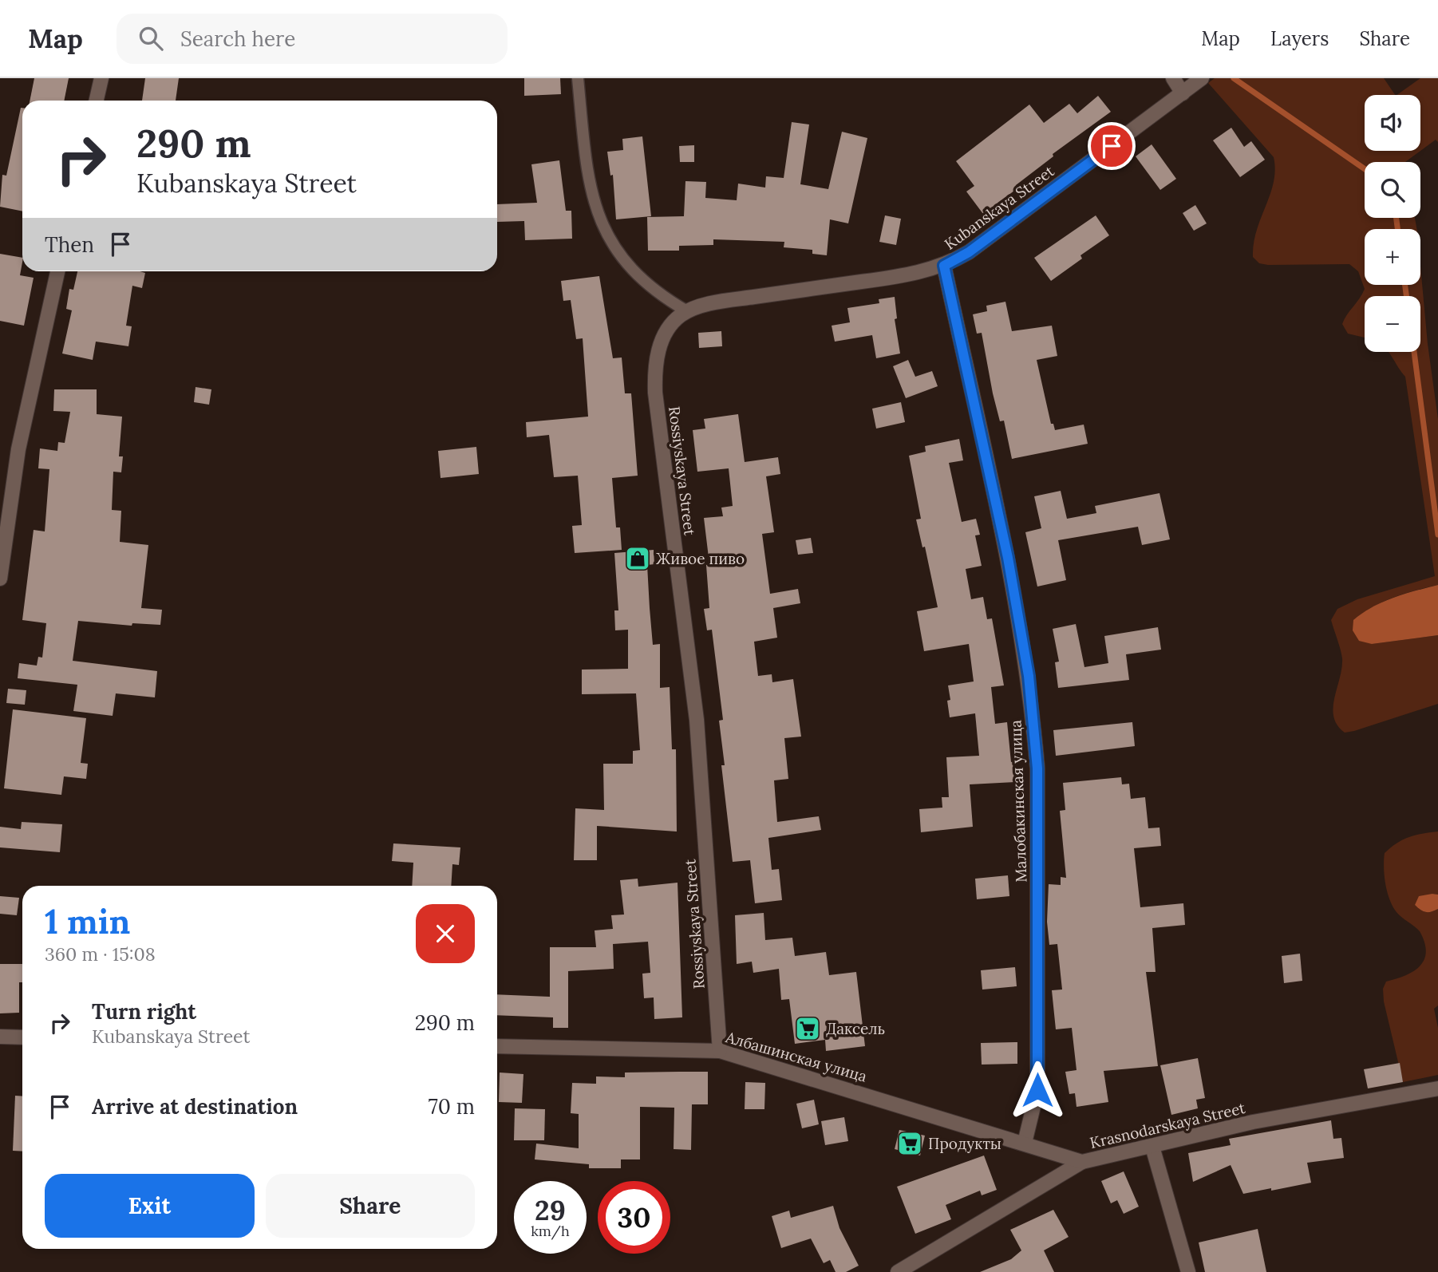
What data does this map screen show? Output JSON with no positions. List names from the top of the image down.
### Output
{
  "streets": {
    "street": [
      "Kubanskaya Street",
      "Rossiyskaya Street",
      "Малобакинская улица",
      "Албашинская улица",
      "Krasnodarskaya Street"
    ]
  },
  "crossings": [
    ["Kubanskaya Street", "Rossiyskaya Street"],
    ["Kubanskaya Street", "Малобакинская улица"],
    ["Rossiyskaya Street", "Албашинская улица"],
    ["Малобакинская улица", "Албашинская улица"],
    ["Албашинская улица", "Krasnodarskaya Street"]
  ],
  "places": {
    "shop": ["Живое пиво"],
    "supermarket": ["Даксель", "Продукты"]
  },
  "page": {
    "header": "Map",
    "search": "Search here",
    "nav": ["Map", "Layers", "Share"],
    "map_buttons": ["+", "−"],
    "turn": ["290 m", "Kubanskaya Street"],
    "then": "Then",
    "heading": ["1 min", "360 m · 15:08"],
    "list": [
      {
        "name": "Turn right",
        "note": "Kubanskaya Street",
        "value": "290 m"
      },
      {
        "name": "Arrive at destination",
        "value": "70 m"
      }
    ],
    "buttons": ["Exit", "Share"],
    "speed": "29 km/h",
    "limit": "30"
  }
}
